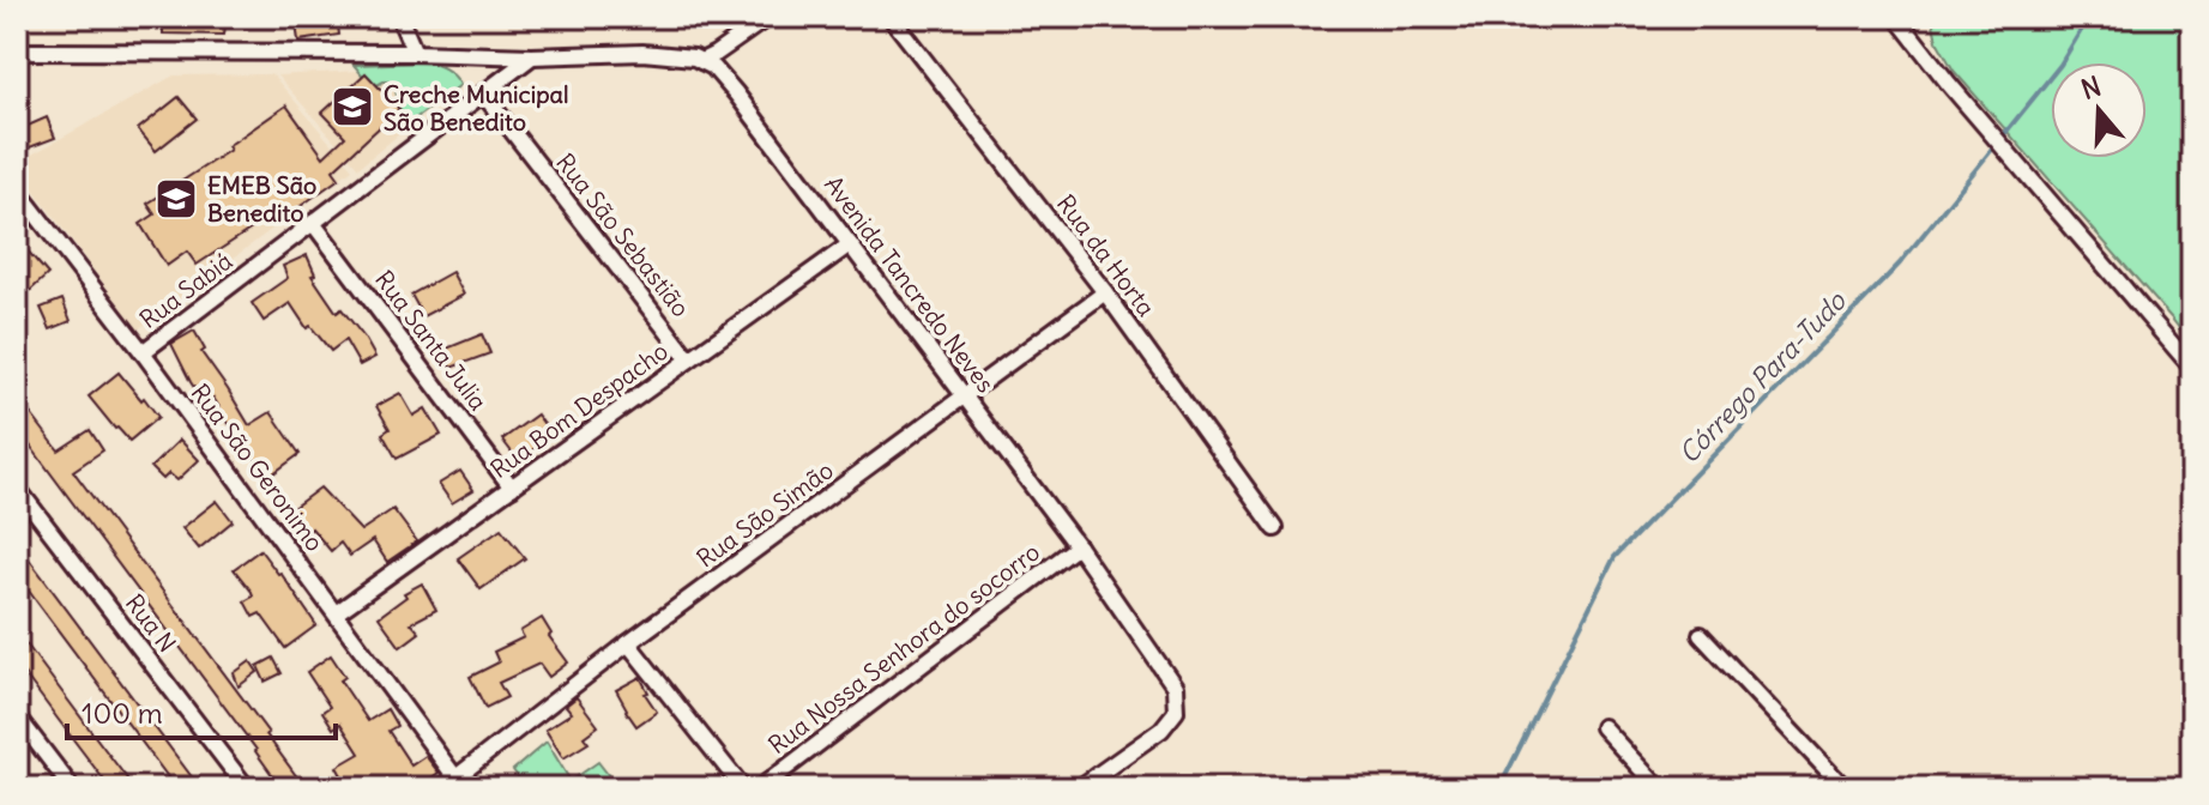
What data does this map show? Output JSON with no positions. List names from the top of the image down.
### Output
{
  "streets": {
    "street": [
      "Rua São Sebastião",
      "Rua da Horta",
      "Avenida Tancredo Neves",
      "Rua Sabiá",
      "Rua Santa Julia",
      "Rua Bom Despacho",
      "Rua São Geronimo",
      "Rua São Simão",
      "Rua N",
      "Rua Nossa Senhora do socorro"
    ]
  },
  "crossings": [
    ["Rua São Sebastião", "Rua Sabiá"],
    ["Rua São Sebastião", "Rua Bom Despacho"],
    ["Rua da Horta", "Rua São Simão"],
    ["Avenida Tancredo Neves", "Rua Bom Despacho"],
    ["Avenida Tancredo Neves", "Rua São Simão"],
    ["Avenida Tancredo Neves", "Rua Nossa Senhora do socorro"],
    ["Rua Sabiá", "Rua Santa Julia"],
    ["Rua Sabiá", "Rua São Geronimo"],
    ["Rua Santa Julia", "Rua Bom Despacho"],
    ["Rua Bom Despacho", "Rua São Geronimo"],
    ["Rua São Geronimo", "Rua São Simão"]
  ],
  "water": ["Córrego Para-Tudo"],
  "places": {
    "school or university": ["Creche Municipal São Benedito", "EMEB São Benedito"]
  },
  "scale_bar": "100 m",
  "north": "top"
}
